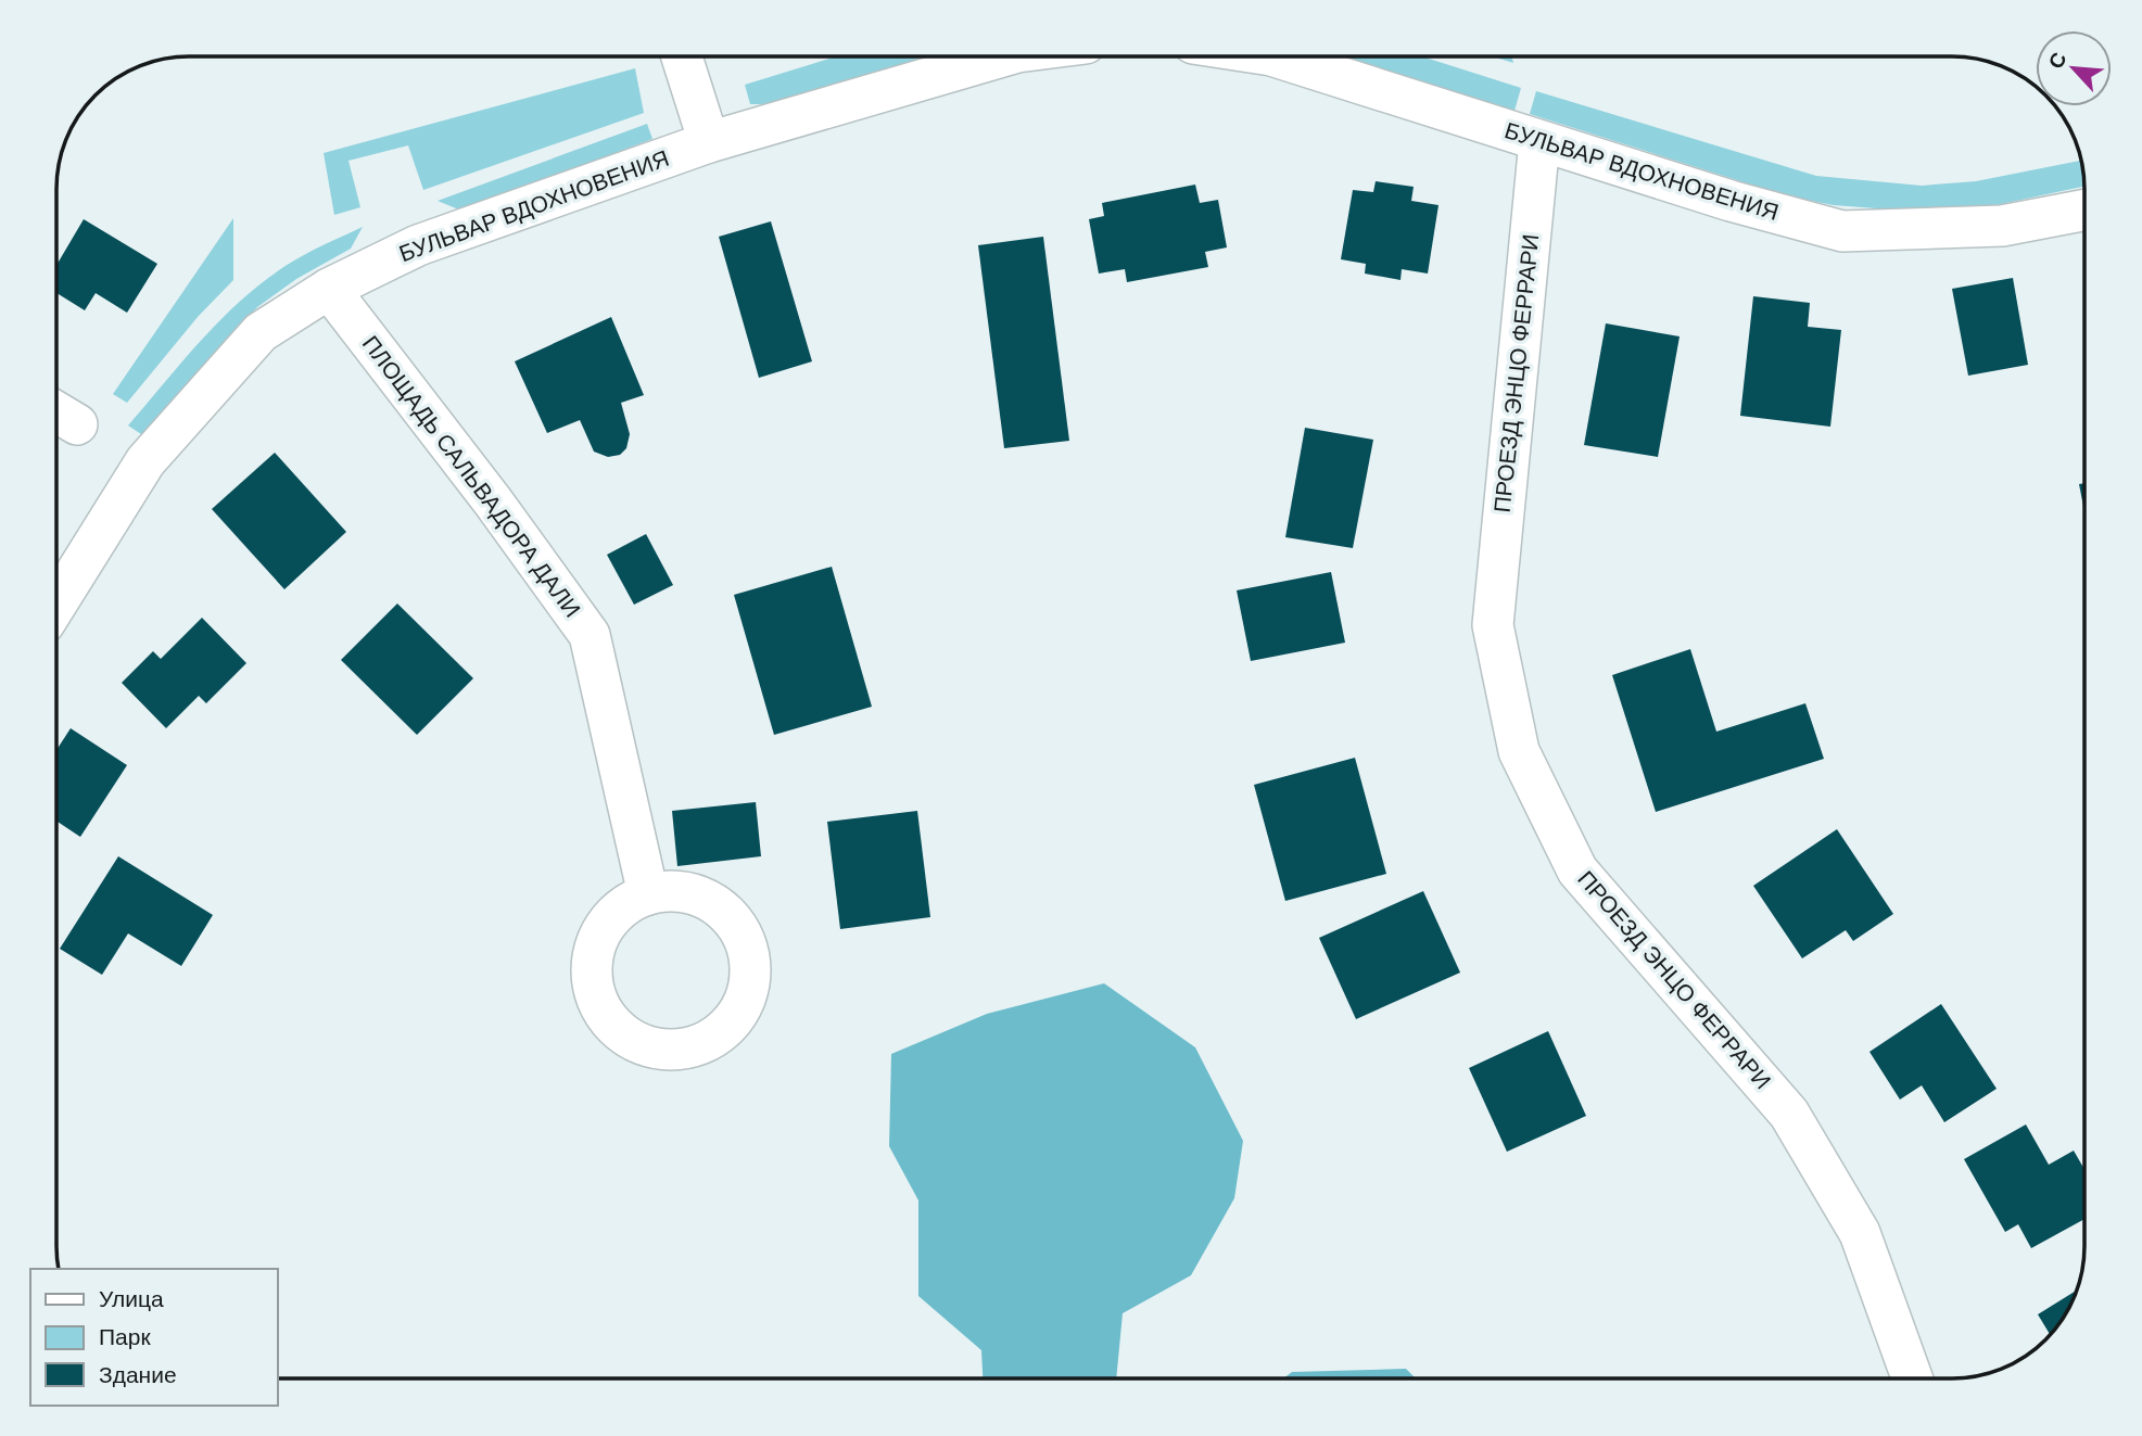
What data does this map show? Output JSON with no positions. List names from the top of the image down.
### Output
{
  "streets": {
    "street": ["БУЛЬВАР ВДОХНОВЕНИЯ", "ПРОЕЗД ЭНЦО ФЕРРАРИ", "ПЛОЩАДЬ САЛЬВАДОРА ДАЛИ"]
  },
  "crossings": [
    ["БУЛЬВАР ВДОХНОВЕНИЯ", "ПРОЕЗД ЭНЦО ФЕРРАРИ"],
    ["БУЛЬВАР ВДОХНОВЕНИЯ", "ПЛОЩАДЬ САЛЬВАДОРА ДАЛИ"]
  ],
  "legend": ["Улица", "Парк", "Здание"],
  "north": "top left"
}
